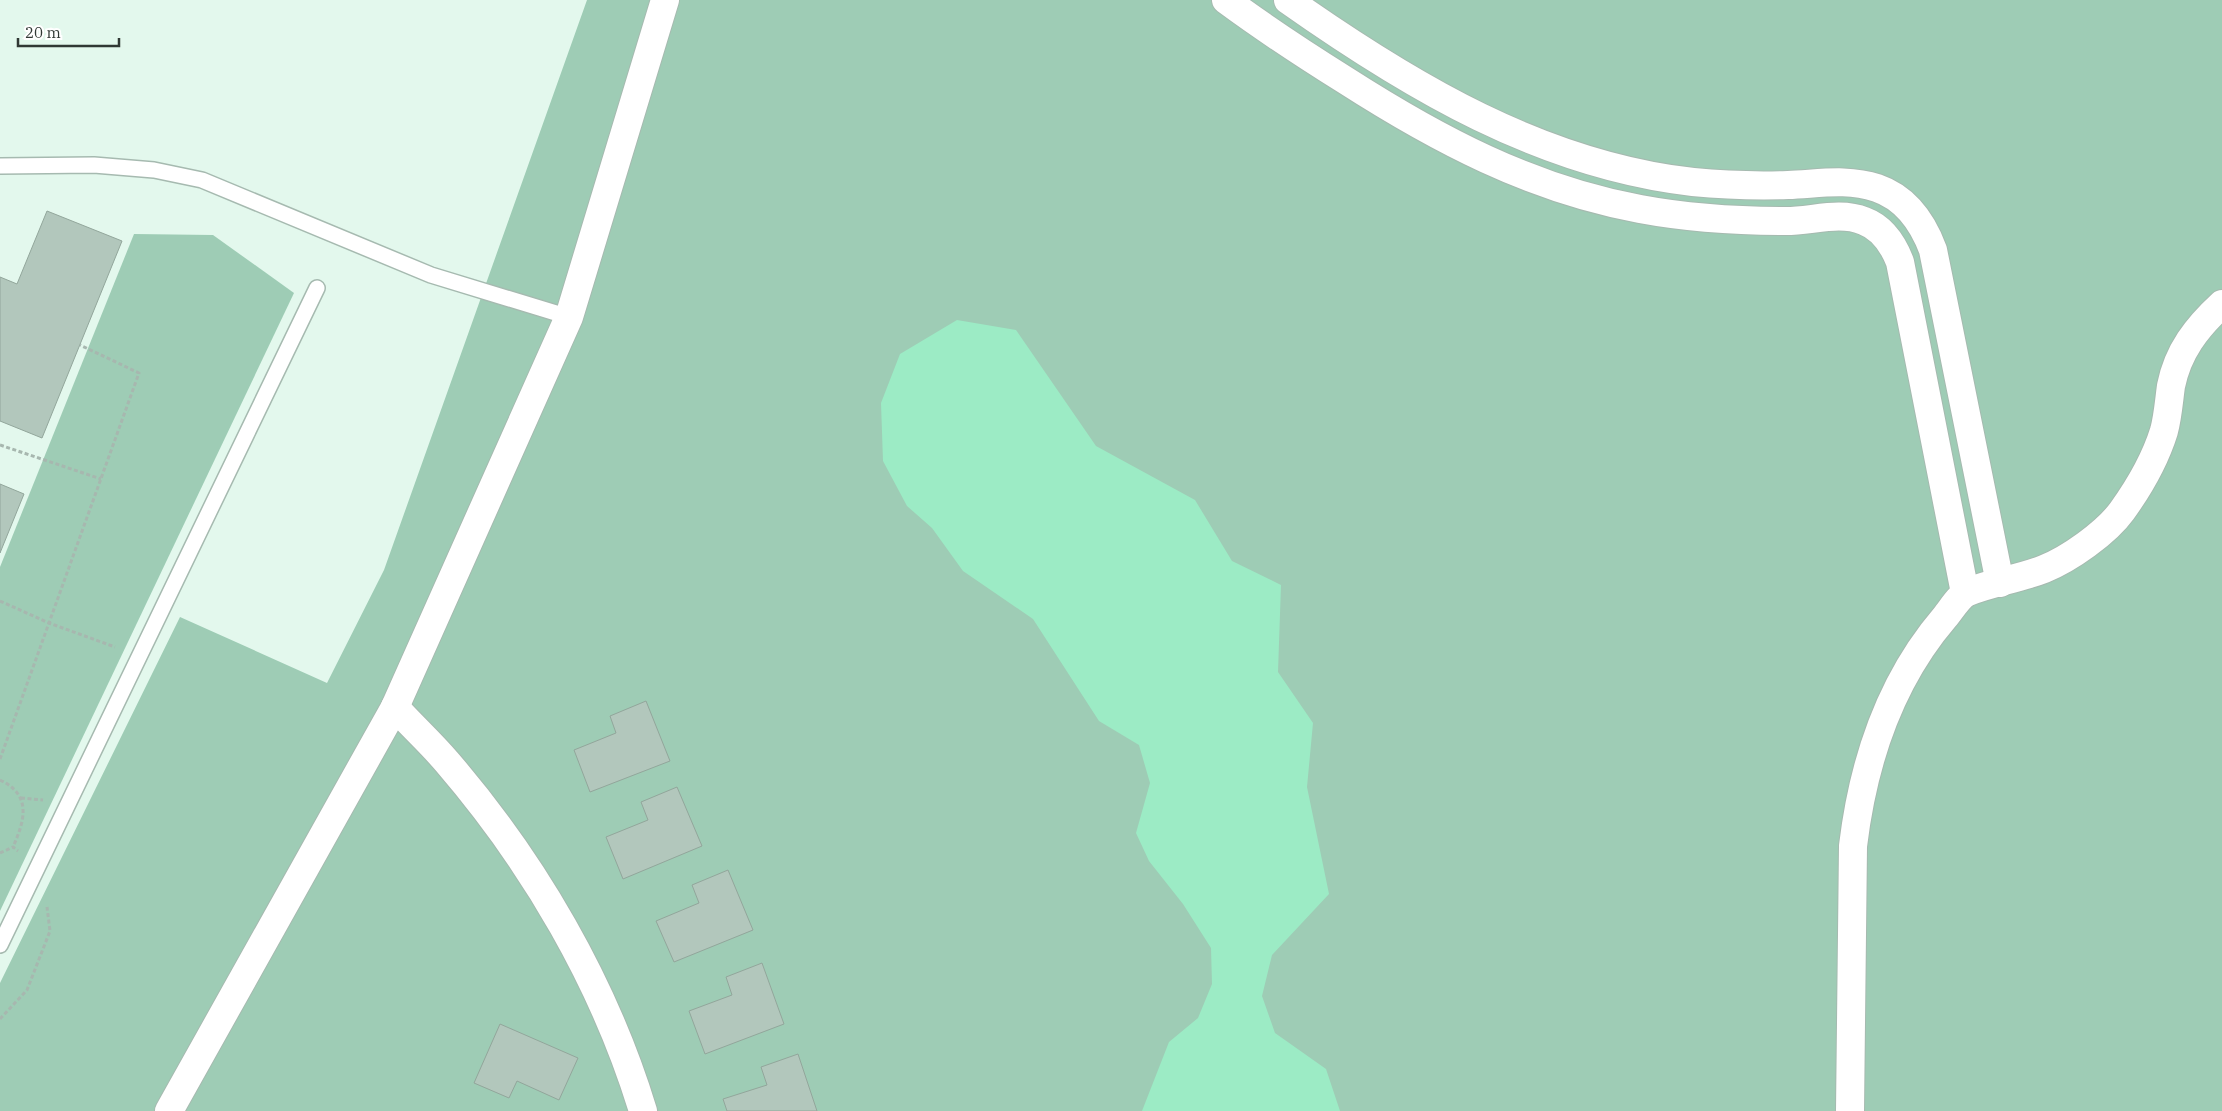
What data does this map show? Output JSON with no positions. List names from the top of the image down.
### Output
{
  "scale_bar": "20 m"
}
